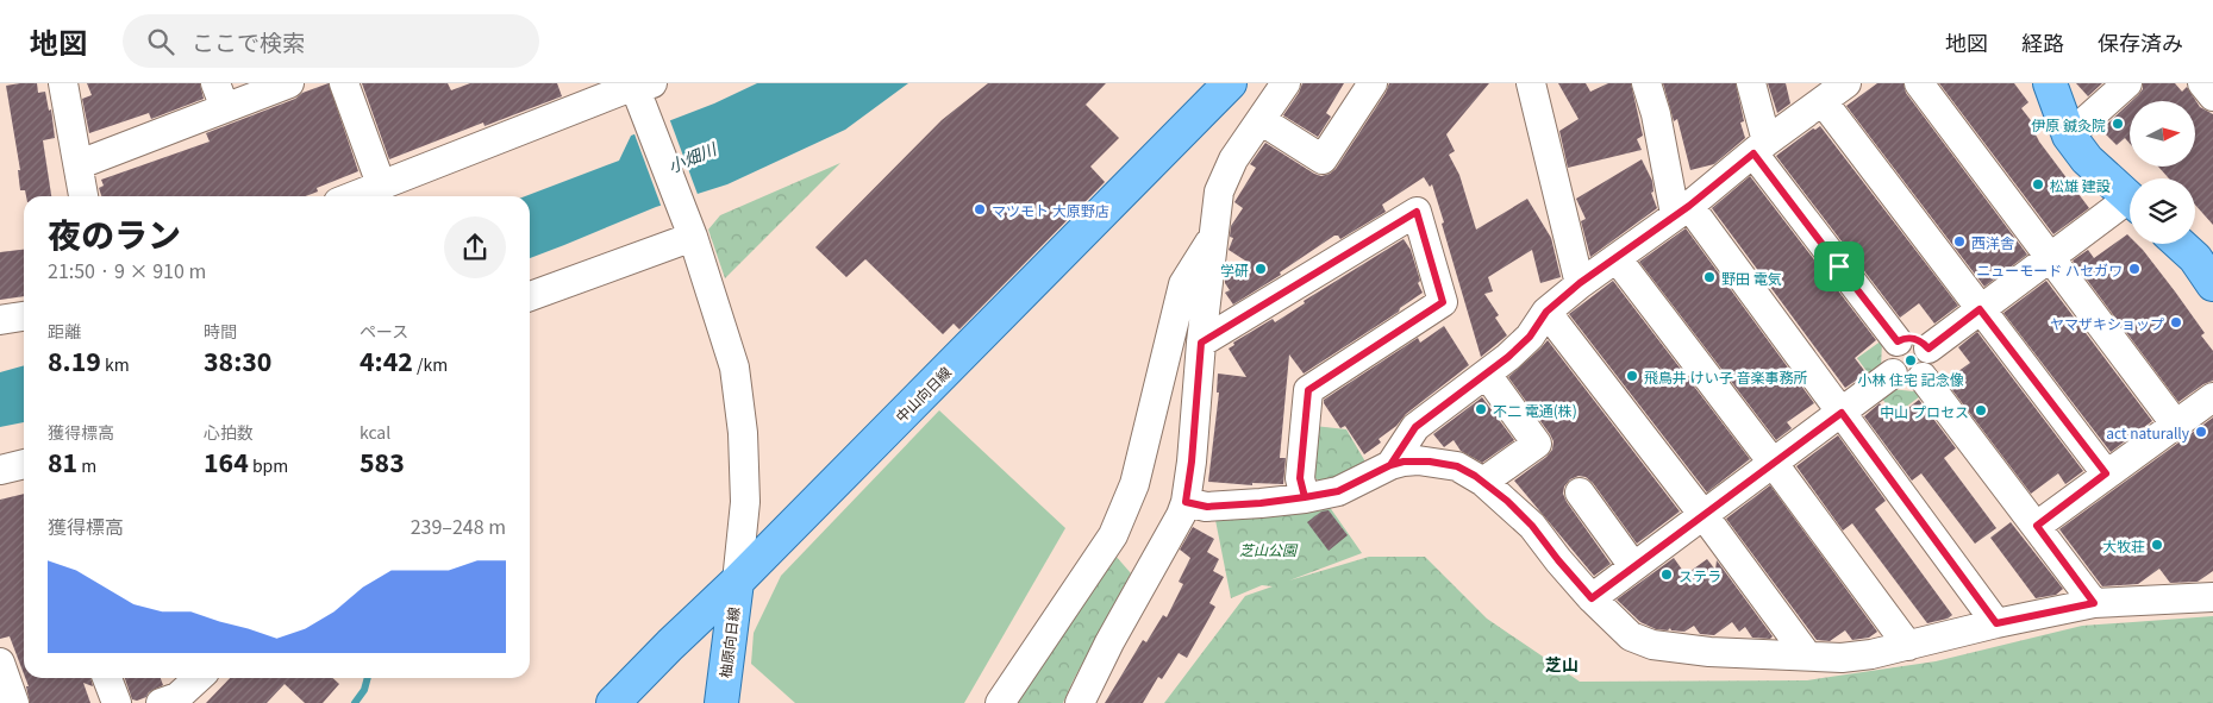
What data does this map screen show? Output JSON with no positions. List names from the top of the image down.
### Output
{
  "streets": {
    "main road": ["中山向日線", "柚原向日線"]
  },
  "crossings": [
    ["中山向日線", "柚原向日線"]
  ],
  "districts": ["芝山"],
  "water": ["小畑川"],
  "parks": ["芝山公園"],
  "places": [
    "伊原 鍼灸院",
    "松雄 建設",
    "マツモト 大原野店",
    "西洋舎",
    "学研",
    "ニューモード ハセガワ",
    "野田 電気",
    "ヤマザキショップ",
    "小林 住宅 記念像",
    "飛鳥井 けい子 音楽事務所",
    "不二 電通(株)",
    "中山 プロセス",
    "act naturally",
    "大牧荘",
    "ステラ"
  ],
  "north": "right",
  "page": {
    "header": "地図",
    "search": "ここで検索",
    "nav": ["地図", "経路", "保存済み"],
    "heading": ["夜のラン", "21:50 · 9 × 910 m"],
    "stats": [
      ["距離", "8.19 km"],
      ["時間", "38:30"],
      ["ペース", "4:42 /km"],
      ["獲得標高", "81 m"],
      ["心拍数", "164 bpm"],
      ["kcal", "583"]
    ],
    "chart": ["獲得標高", "239–248 m"]
  }
}
